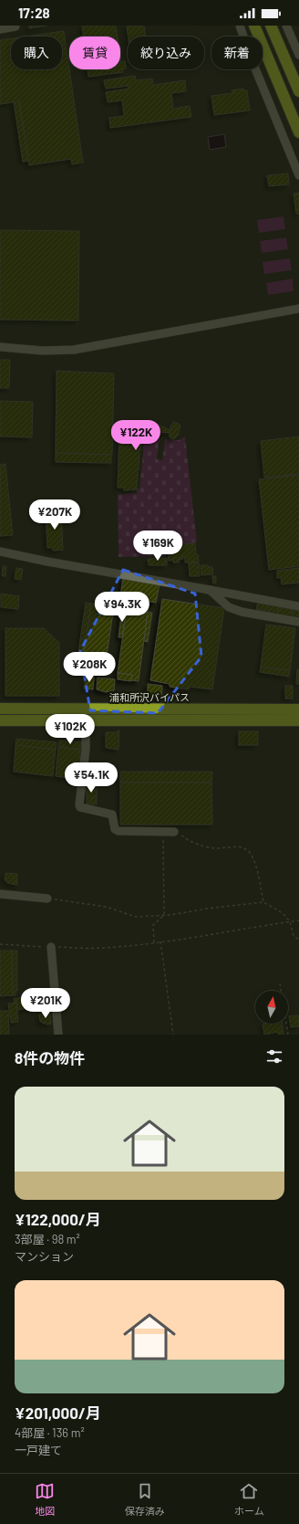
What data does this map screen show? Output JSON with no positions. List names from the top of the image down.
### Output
{
  "streets": {
    "highway": ["浦和所沢バイパス"]
  },
  "north": "top",
  "page": {
    "status": "17:28",
    "chip": [
      "購入",
      "賃貸",
      "絞り込み",
      "新着"
    ],
    "price": [
      "¥122K",
      "¥207K",
      "¥169K",
      "¥94.3K",
      "¥208K",
      "¥102K",
      "¥54.1K",
      "¥201K"
    ],
    "heading": "8件の物件",
    "list": [
      {
        "name": "¥122,000/月",
        "note": "3部屋 · 98 m² · マンション"
      },
      {
        "name": "¥201,000/月",
        "note": "4部屋 · 136 m² · 一戸建て"
      }
    ],
    "tabs": ["地図", "保存済み", "ホーム"]
  }
}
